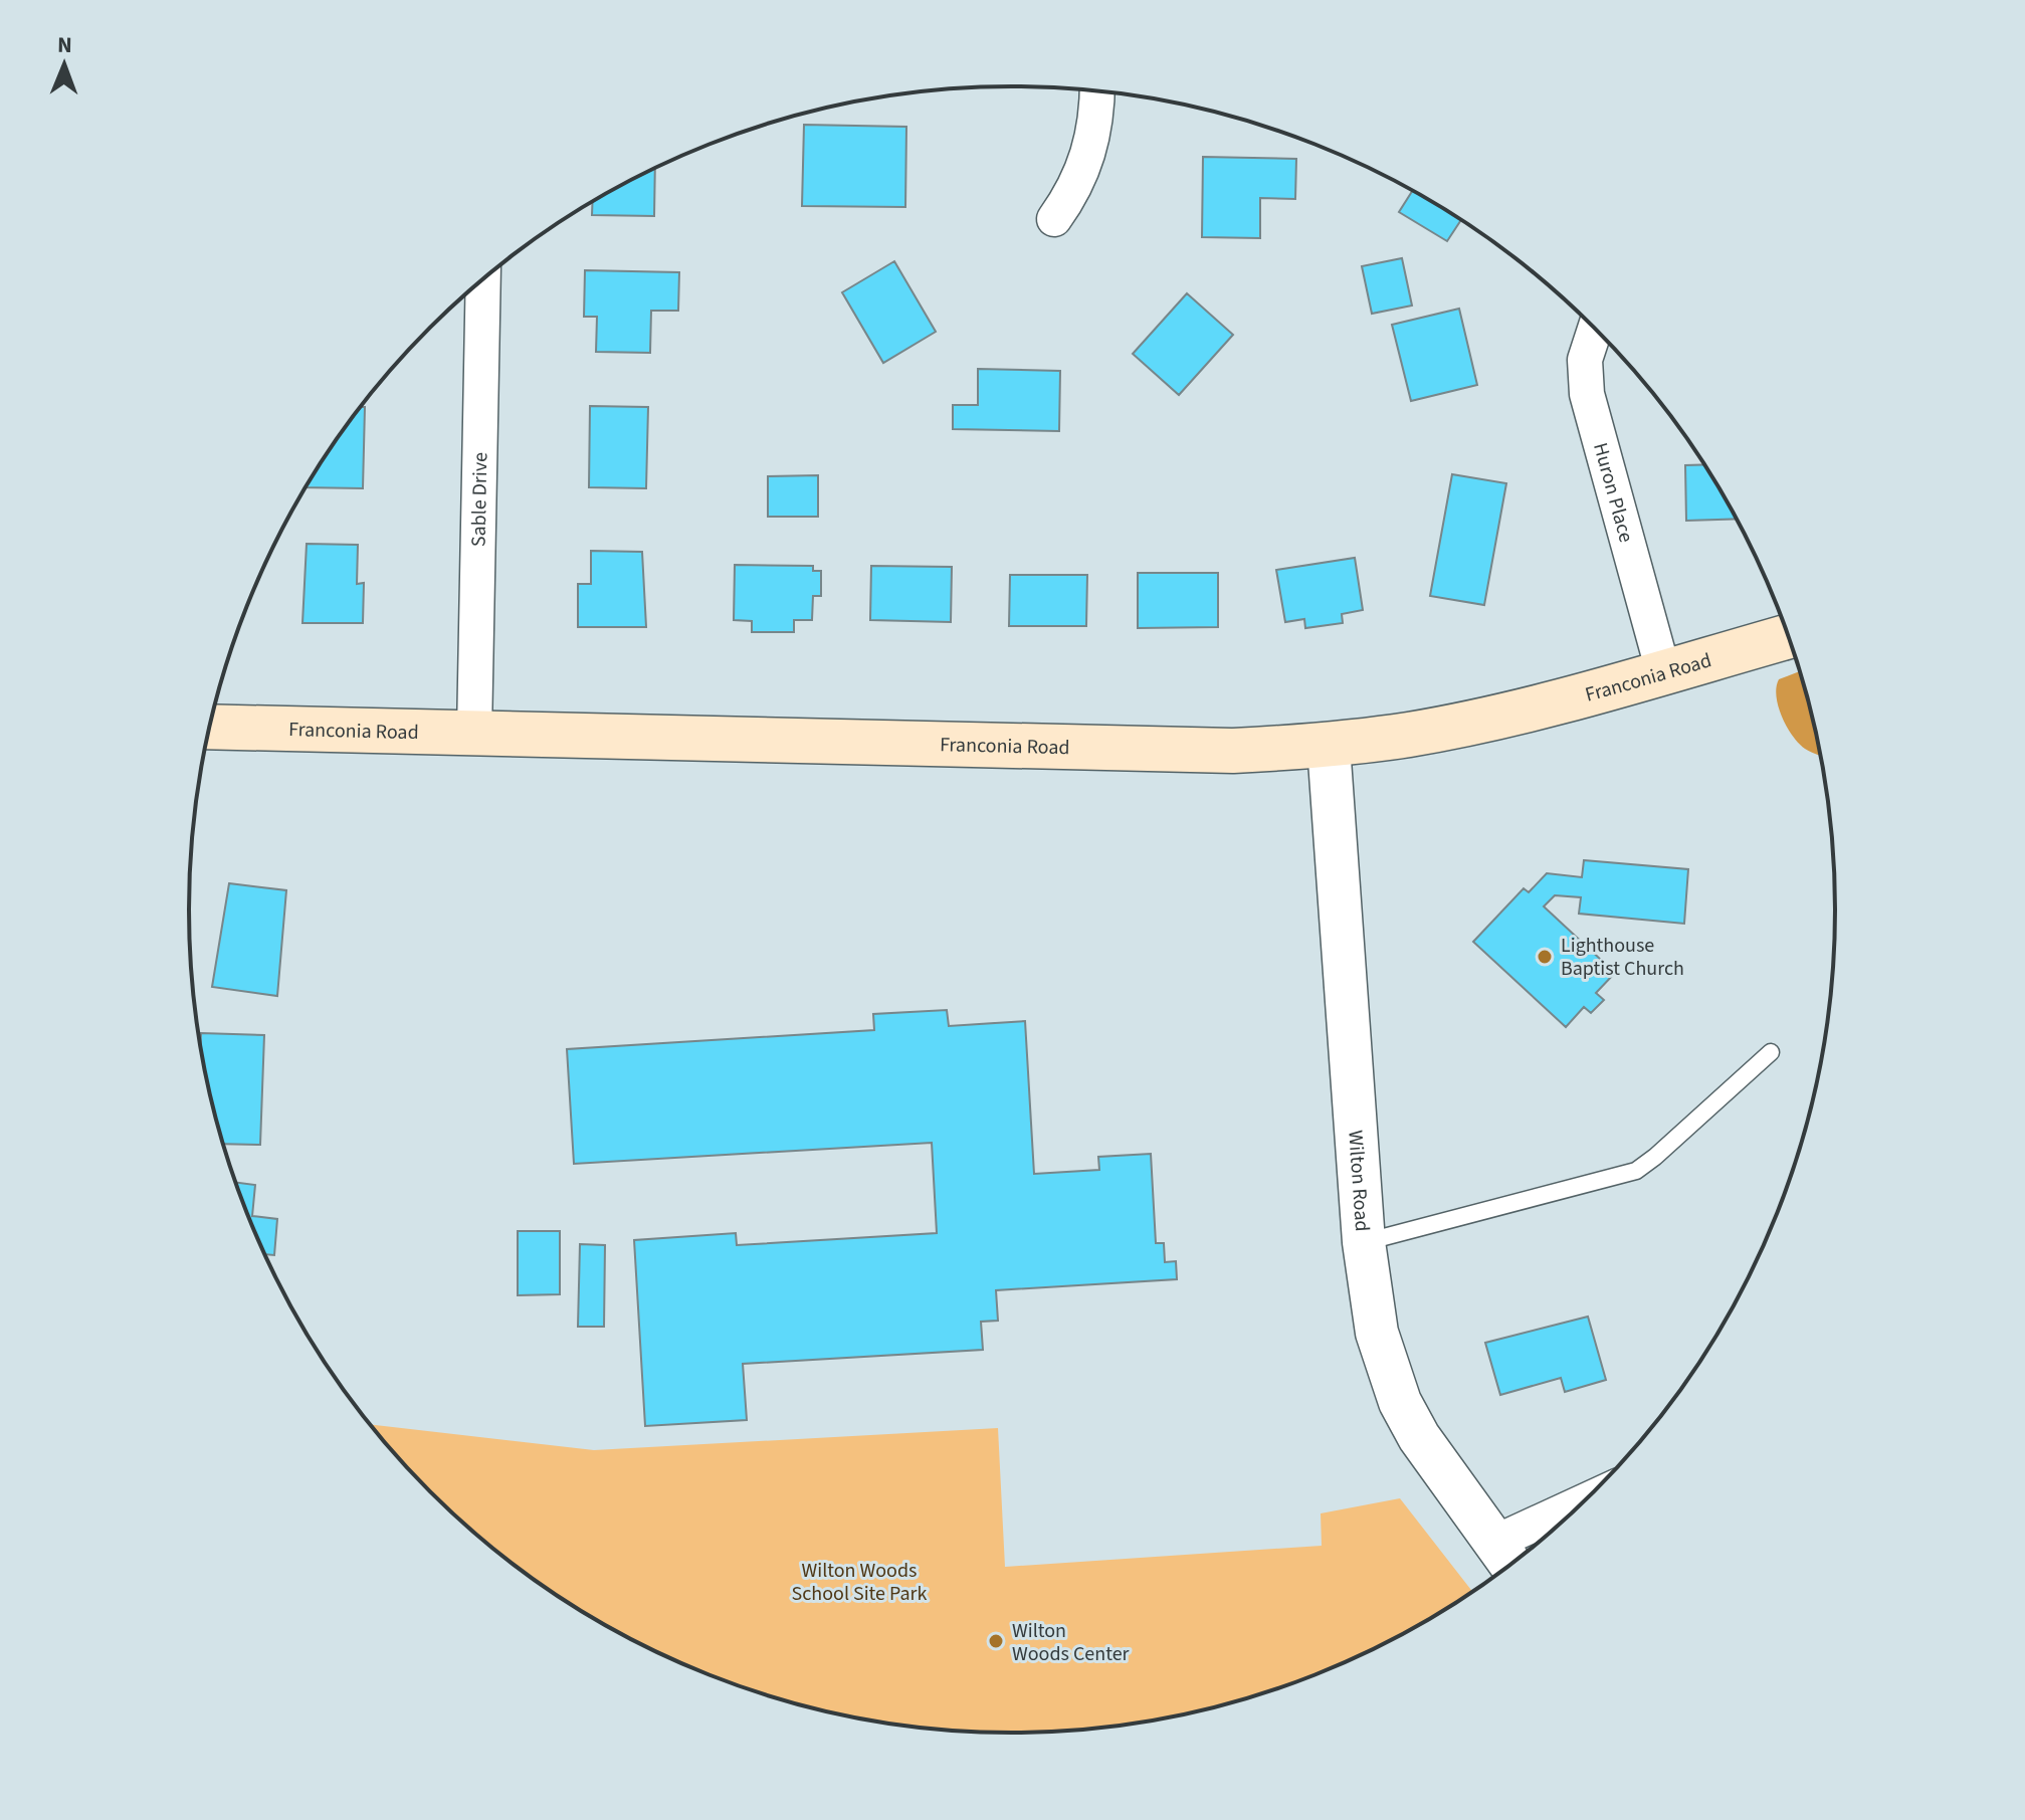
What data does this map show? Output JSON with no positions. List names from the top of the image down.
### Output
{
  "streets": {
    "main road": ["Franconia Road"],
    "street": ["Huron Place", "Sable Drive", "Wilton Road"]
  },
  "crossings": [
    ["Huron Place", "Franconia Road"],
    ["Sable Drive", "Franconia Road"],
    ["Franconia Road", "Wilton Road"]
  ],
  "parks": ["Wilton Woods School Site Park"],
  "places": ["Lighthouse Baptist Church", "Wilton Woods Center"],
  "north": "top"
}
